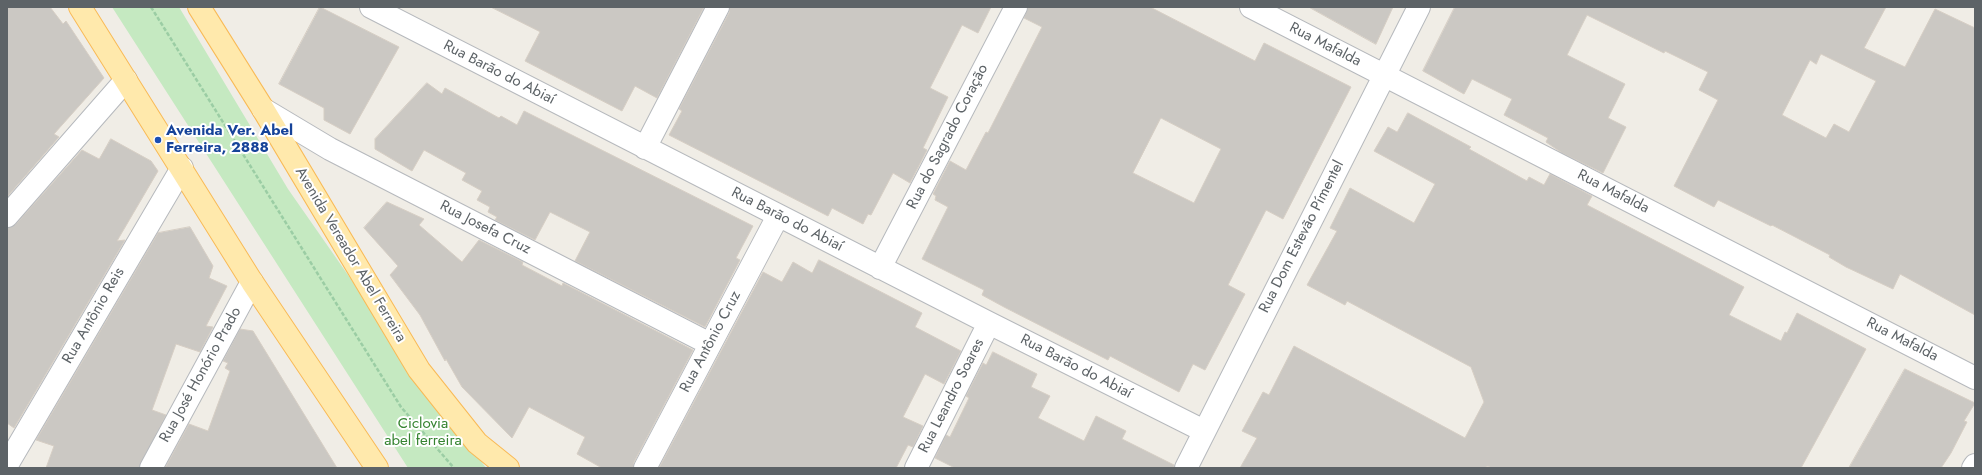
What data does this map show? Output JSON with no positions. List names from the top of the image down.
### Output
{
  "streets": {
    "main road": ["Avenida Vereador Abel Ferreira"],
    "street": [
      "Rua Mafalda",
      "Rua Barão do Abiaí",
      "Rua do Sagrado Coração",
      "Rua Josefa Cruz",
      "Rua Dom Estevão Pímentel",
      "Rua Antônio Reis",
      "Rua Antônio Cruz",
      "Rua José Honório Prado",
      "Rua Leandro Soares"
    ]
  },
  "crossings": [
    ["Rua Mafalda", "Rua Dom Estevão Pímentel"],
    ["Rua Barão do Abiaí", "Rua do Sagrado Coração"],
    ["Rua Barão do Abiaí", "Rua Dom Estevão Pímentel"],
    ["Rua Barão do Abiaí", "Rua Antônio Cruz"],
    ["Rua Barão do Abiaí", "Rua Leandro Soares"],
    ["Rua Josefa Cruz", "Avenida Vereador Abel Ferreira"],
    ["Rua Josefa Cruz", "Rua Antônio Cruz"]
  ],
  "parks": ["Ciclovia abel ferreira"],
  "places": ["Avenida Ver. Abel Ferreira, 2888"]
}
